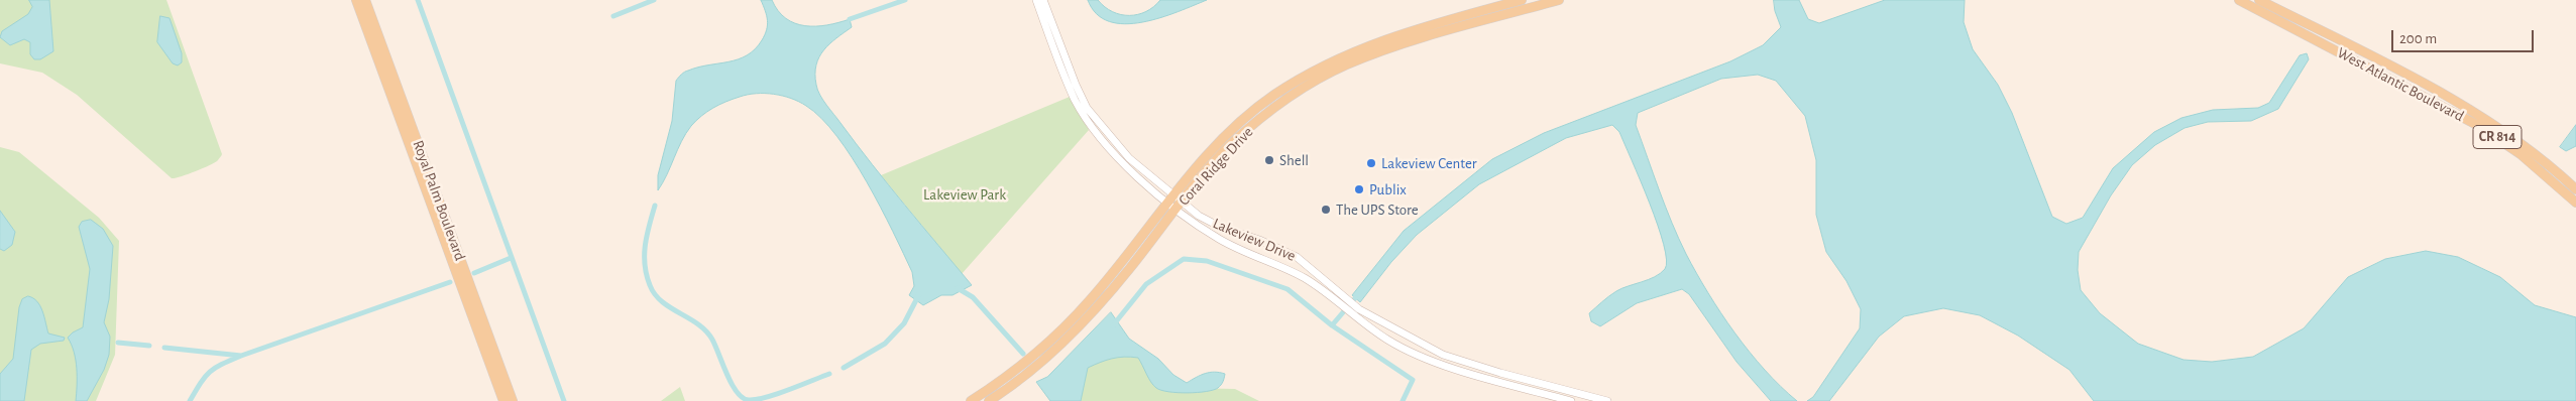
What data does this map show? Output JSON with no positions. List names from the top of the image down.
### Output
{
  "streets": {
    "main road": [
      "West Atlantic Boulevard",
      "CR 814",
      "Coral Ridge Drive",
      "Royal Palm Boulevard"
    ],
    "street": ["Lakeview Drive"]
  },
  "crossings": [
    ["Coral Ridge Drive", "Lakeview Drive"]
  ],
  "parks": ["Lakeview Park"],
  "places": [
    "Shell",
    "Lakeview Center",
    "Publix",
    "The UPS Store"
  ],
  "scale_bar": "200 m"
}
